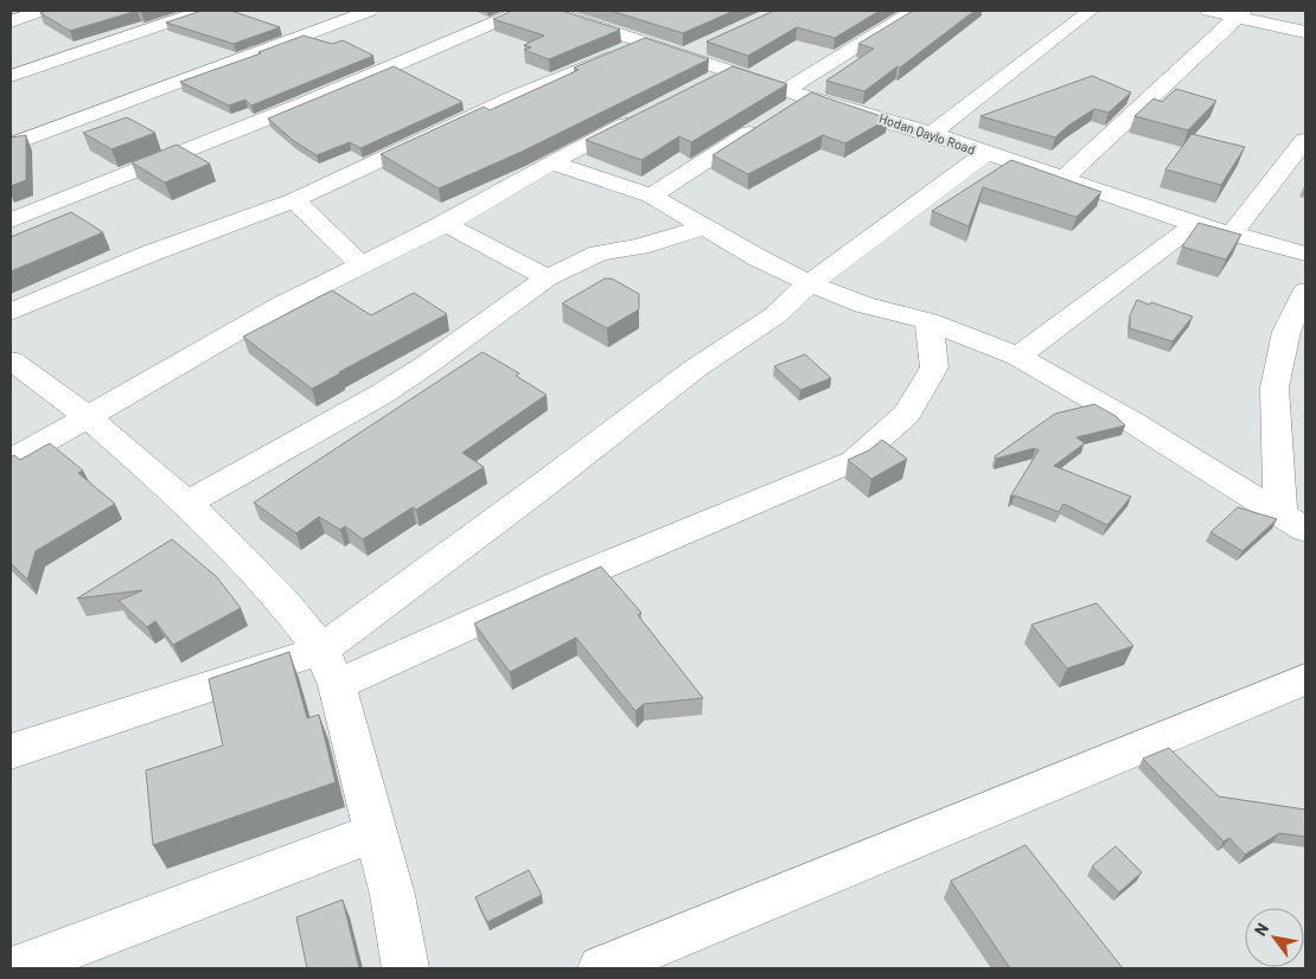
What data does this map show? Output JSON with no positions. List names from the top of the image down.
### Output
{
  "streets": {
    "street": ["Hodan Qaylo Road"]
  },
  "north": "top left"
}
